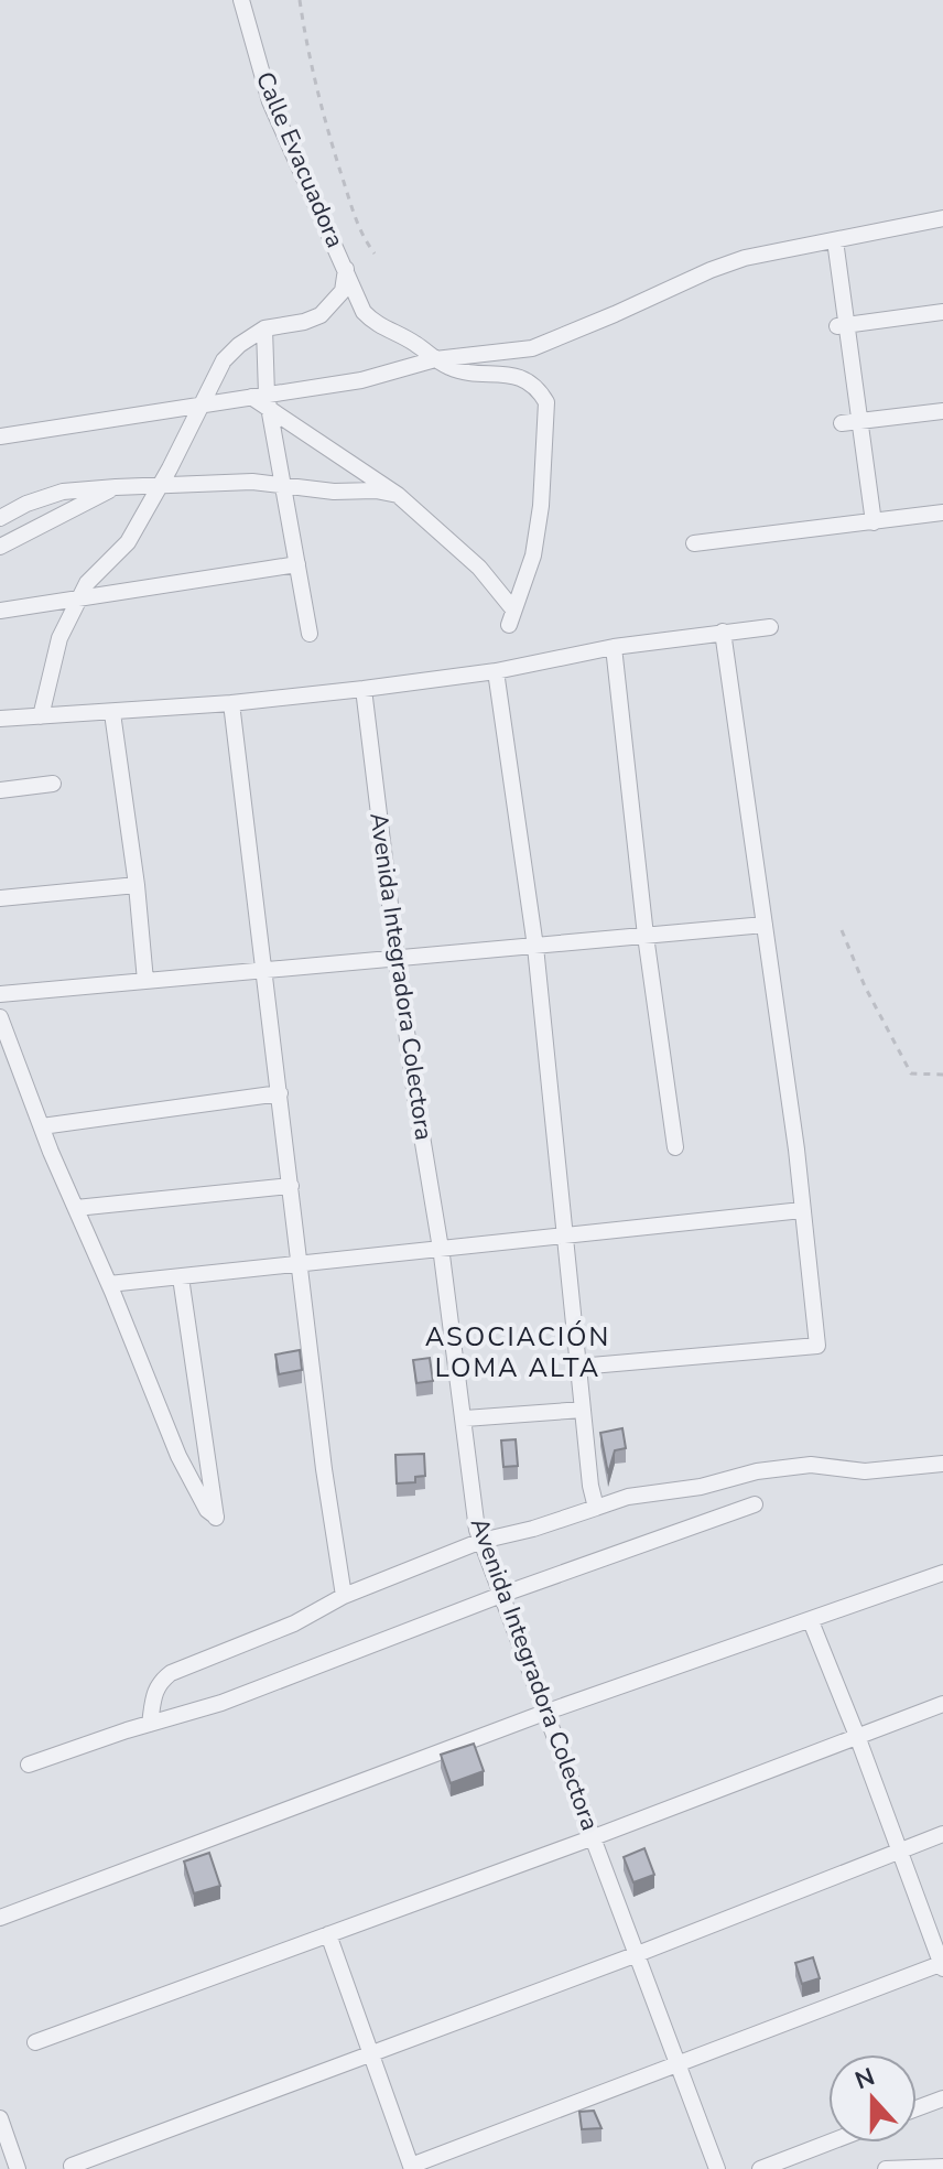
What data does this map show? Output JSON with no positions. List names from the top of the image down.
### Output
{
  "streets": {
    "street": ["Calle Evacuadora", "Avenida Integradora Colectora"]
  },
  "districts": ["ASOCIACIÓN LOMA ALTA"],
  "north": "top"
}
